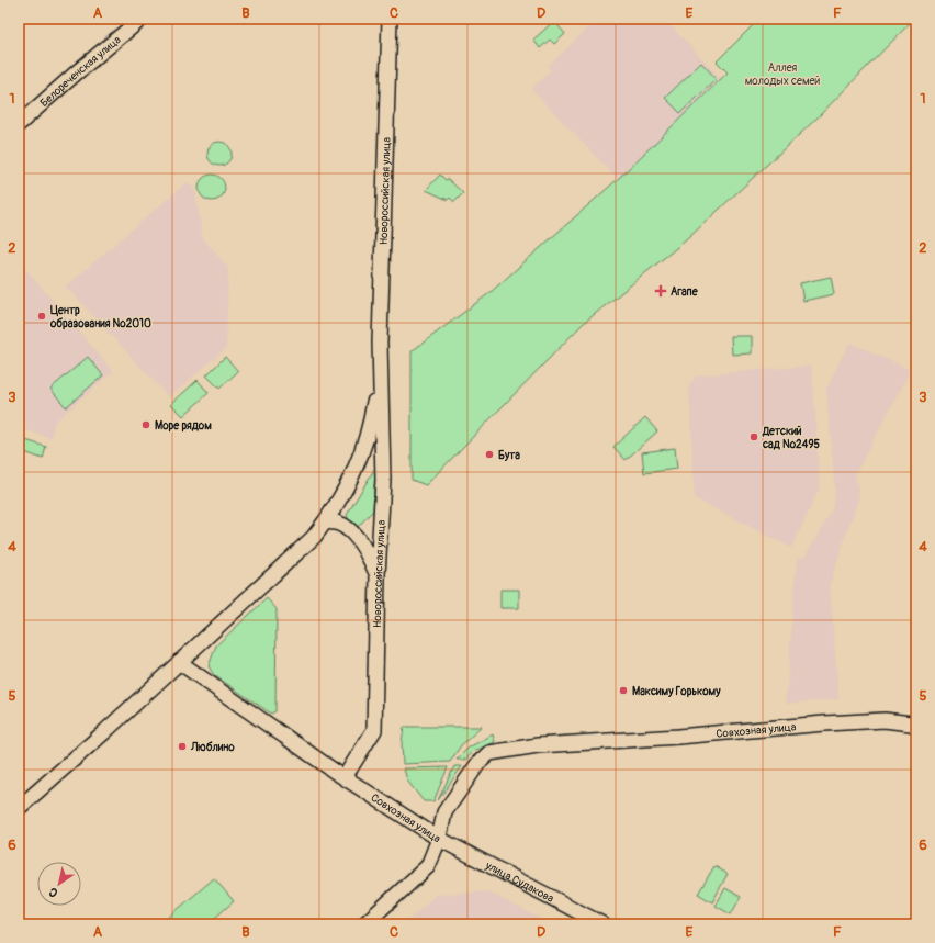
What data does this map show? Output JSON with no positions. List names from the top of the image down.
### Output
{
  "streets": {
    "street": [
      "Белореченская улица",
      "Новороссийская улица",
      "Совхозная улица",
      "улица Судакова"
    ]
  },
  "crossings": [
    ["Новороссийская улица", "Совхозная улица"],
    ["Совхозная улица", "улица Судакова"]
  ],
  "parks": ["Аллея молодых семей"],
  "places": {
    "health": ["Агапе"],
    "other": [
      "Центр образования №2010",
      "Море рядом",
      "Детский сад №2495",
      "Бута",
      "Максиму Горькому",
      "Люблино"
    ]
  },
  "north": "bottom left",
  "grid": {
    "columns": [
      "A",
      "B",
      "C",
      "D",
      "E",
      "F"
    ],
    "rows": [
      "1",
      "2",
      "3",
      "4",
      "5",
      "6"
    ]
  }
}
